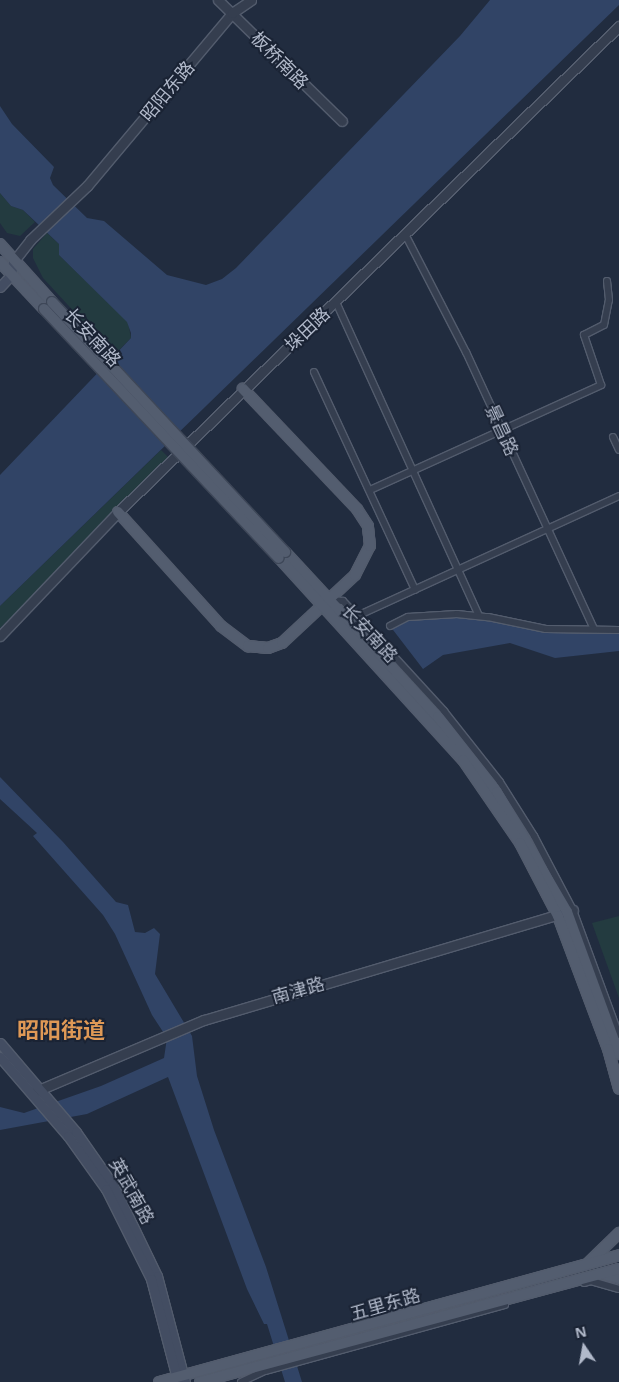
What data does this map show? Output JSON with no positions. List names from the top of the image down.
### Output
{
  "streets": {
    "main road": ["长安南路", "英武南路", "五里东路"],
    "street": [
      "板桥南路",
      "昭阳东路",
      "垛田路",
      "景昌路",
      "南津路"
    ]
  },
  "crossings": [
    ["板桥南路", "昭阳东路"],
    ["昭阳东路", "长安南路"],
    ["垛田路", "景昌路"],
    ["长安南路", "南津路"],
    ["南津路", "英武南路"],
    ["英武南路", "五里东路"]
  ],
  "districts": ["昭阳街道"],
  "north": "top"
}
